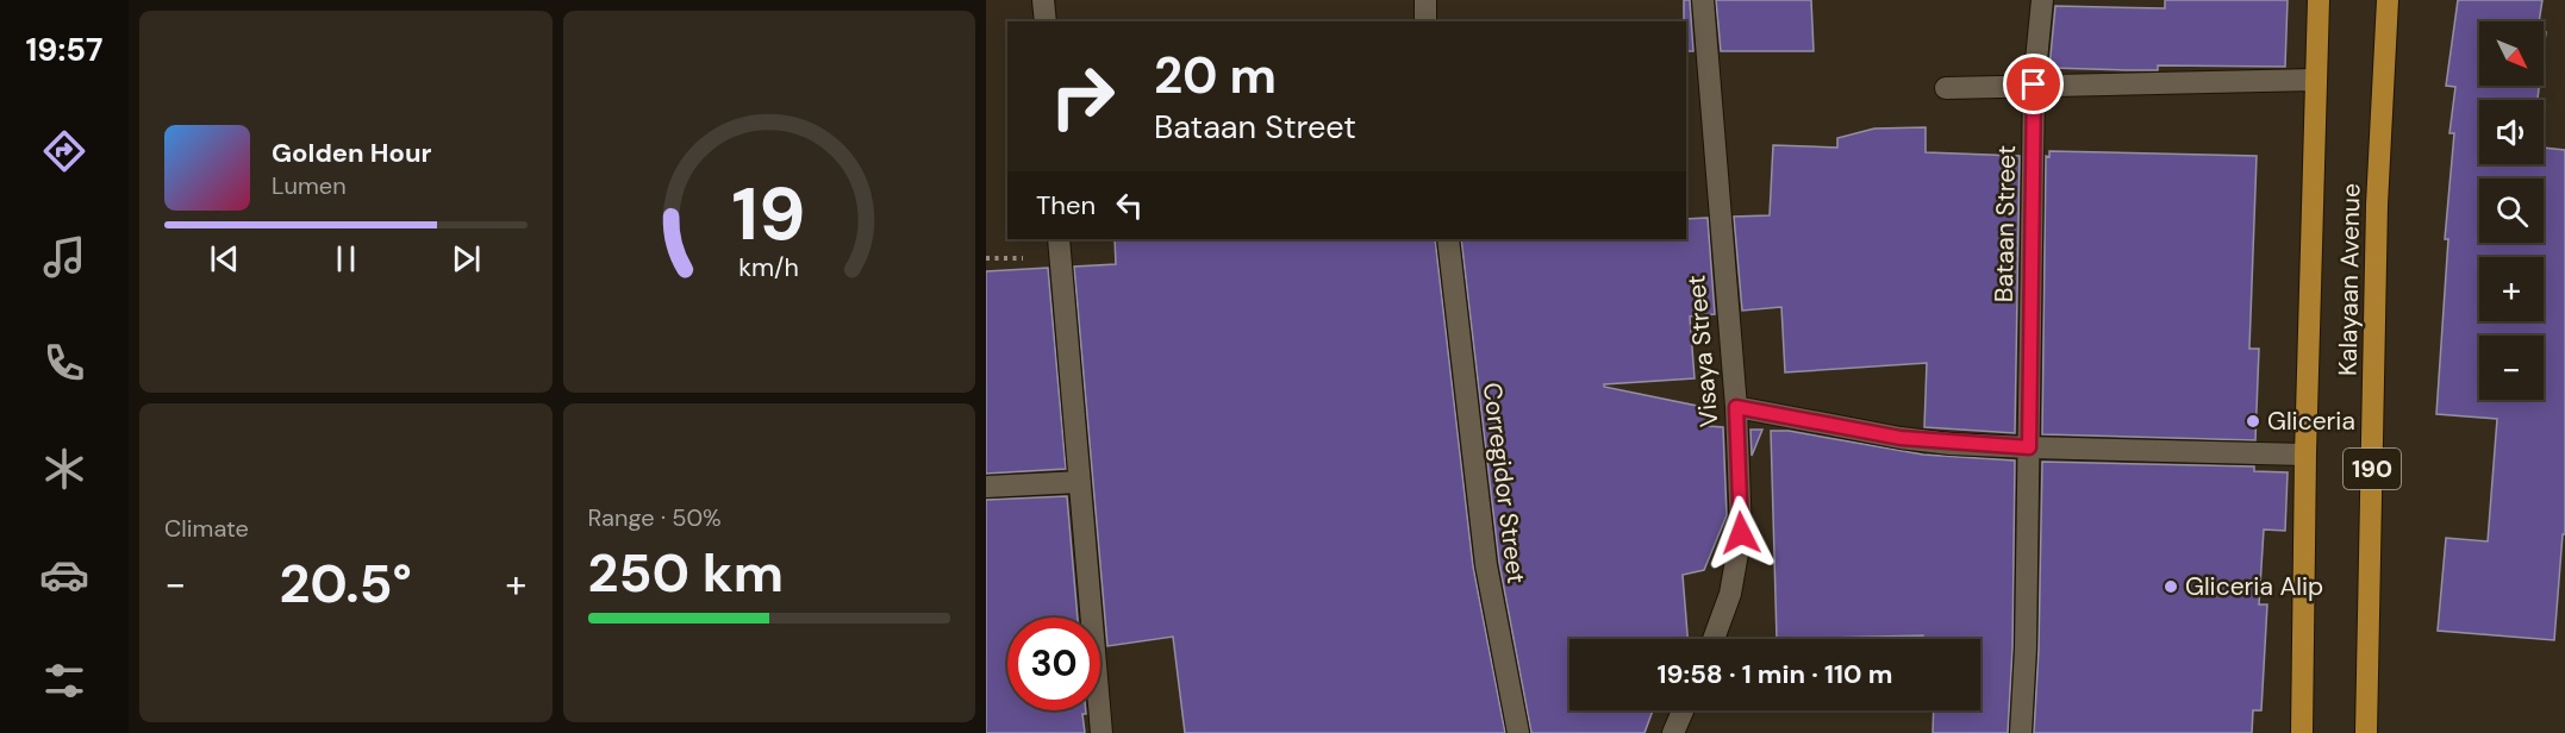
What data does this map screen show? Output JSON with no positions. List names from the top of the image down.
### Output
{
  "streets": {
    "main road": ["Kalayaan Avenue", "190"],
    "street": ["Bataan Street", "Visaya Street", "Corregidor Street"]
  },
  "places": ["Gliceria", "Gliceria Alip"],
  "north": "bottom right",
  "page": {
    "tabs": "19:57",
    "map_buttons": ["+", "−"],
    "turn": ["20 m", "Bataan Street"],
    "song": ["Golden Hour", "Lumen"],
    "then": "Then",
    "tile": [
      "Climate",
      ["Range · 50%", "250 km"]
    ],
    "heat": ["−", "20.5°", "+"],
    "limit": "30",
    "trip": "19:58 · 1 min · 110 m",
    "gauge": ["19", "km/h"]
  }
}
